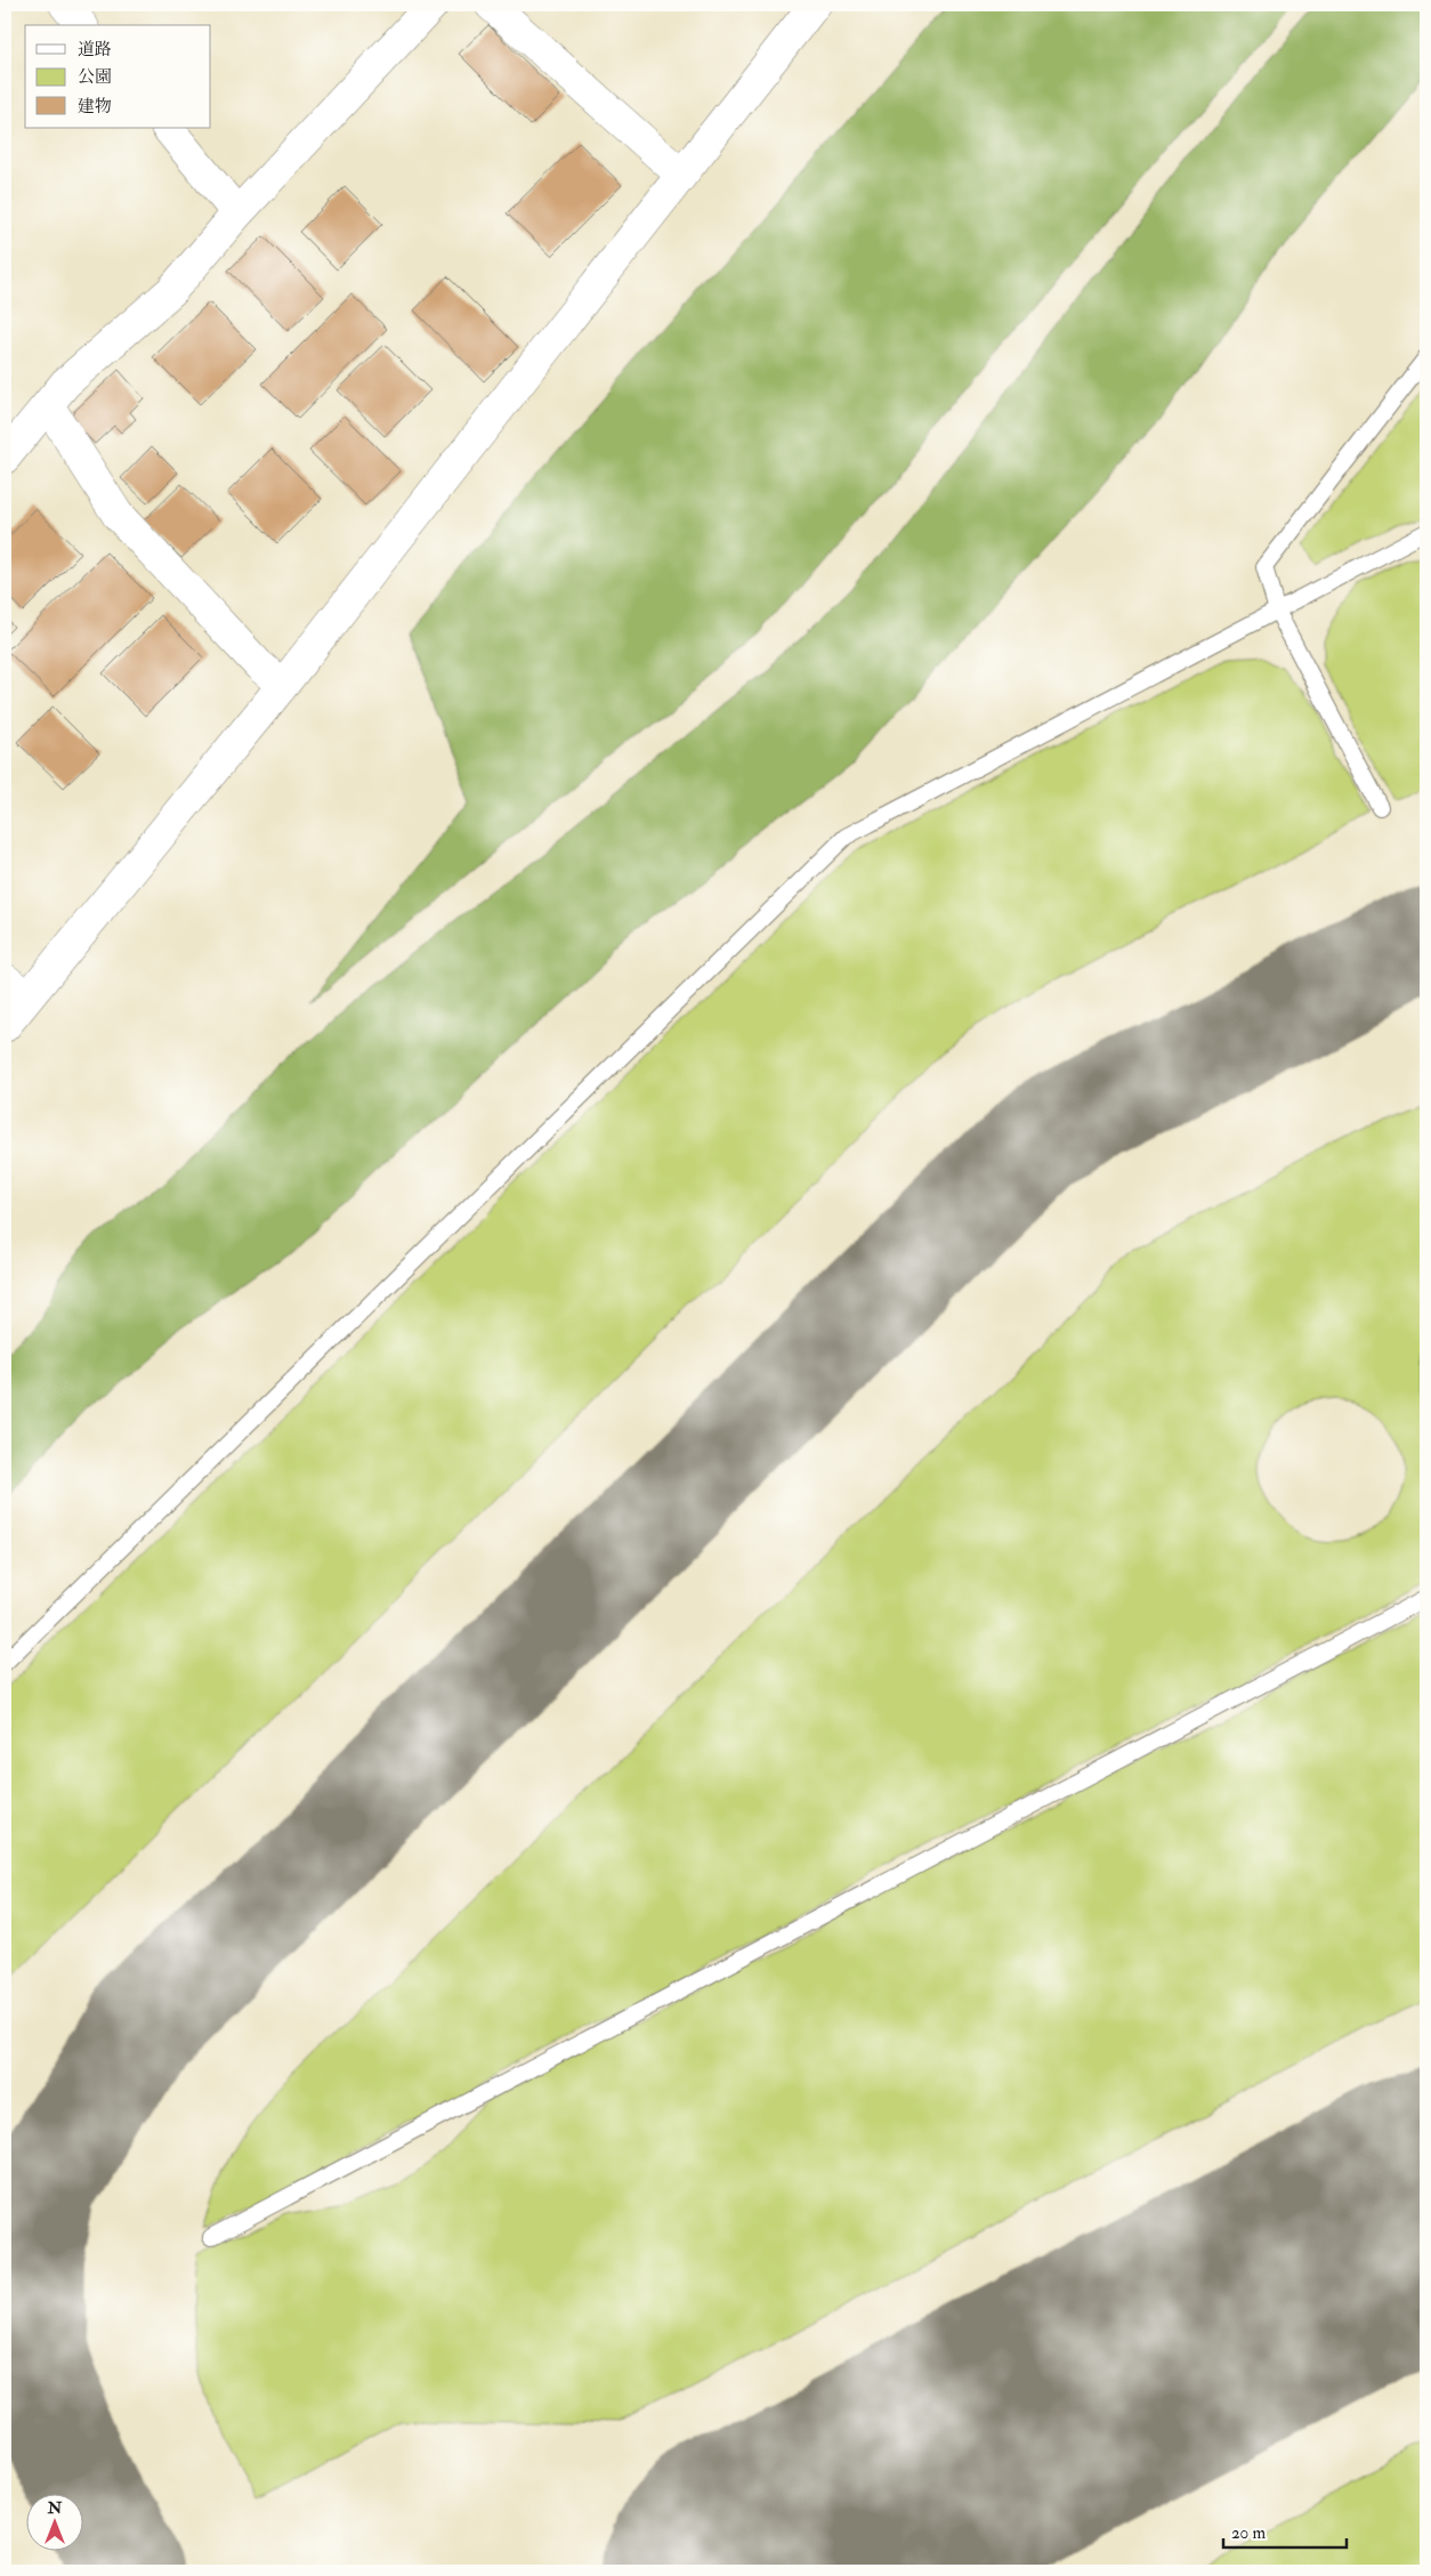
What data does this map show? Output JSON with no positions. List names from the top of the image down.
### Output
{
  "legend": ["道路", "公園", "建物"],
  "scale_bar": "20 m",
  "north": "top"
}
